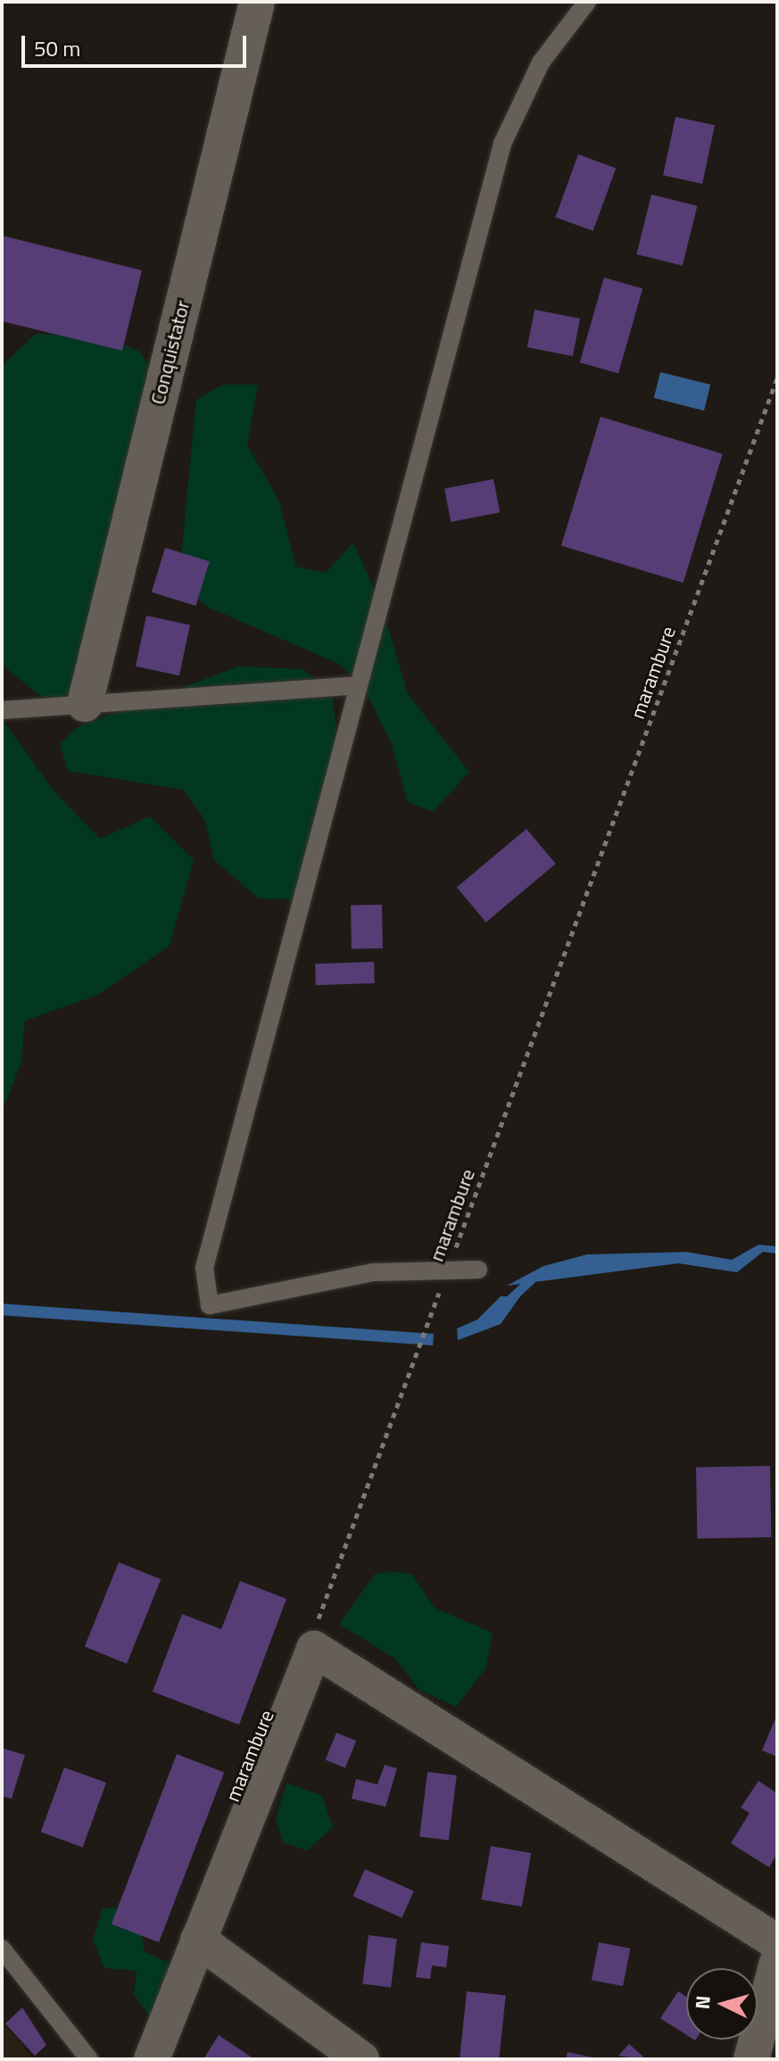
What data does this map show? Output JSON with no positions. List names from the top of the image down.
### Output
{
  "streets": {
    "street": ["Conquistator"],
    "path": ["marambure"]
  },
  "scale_bar": "50 m",
  "north": "left"
}
